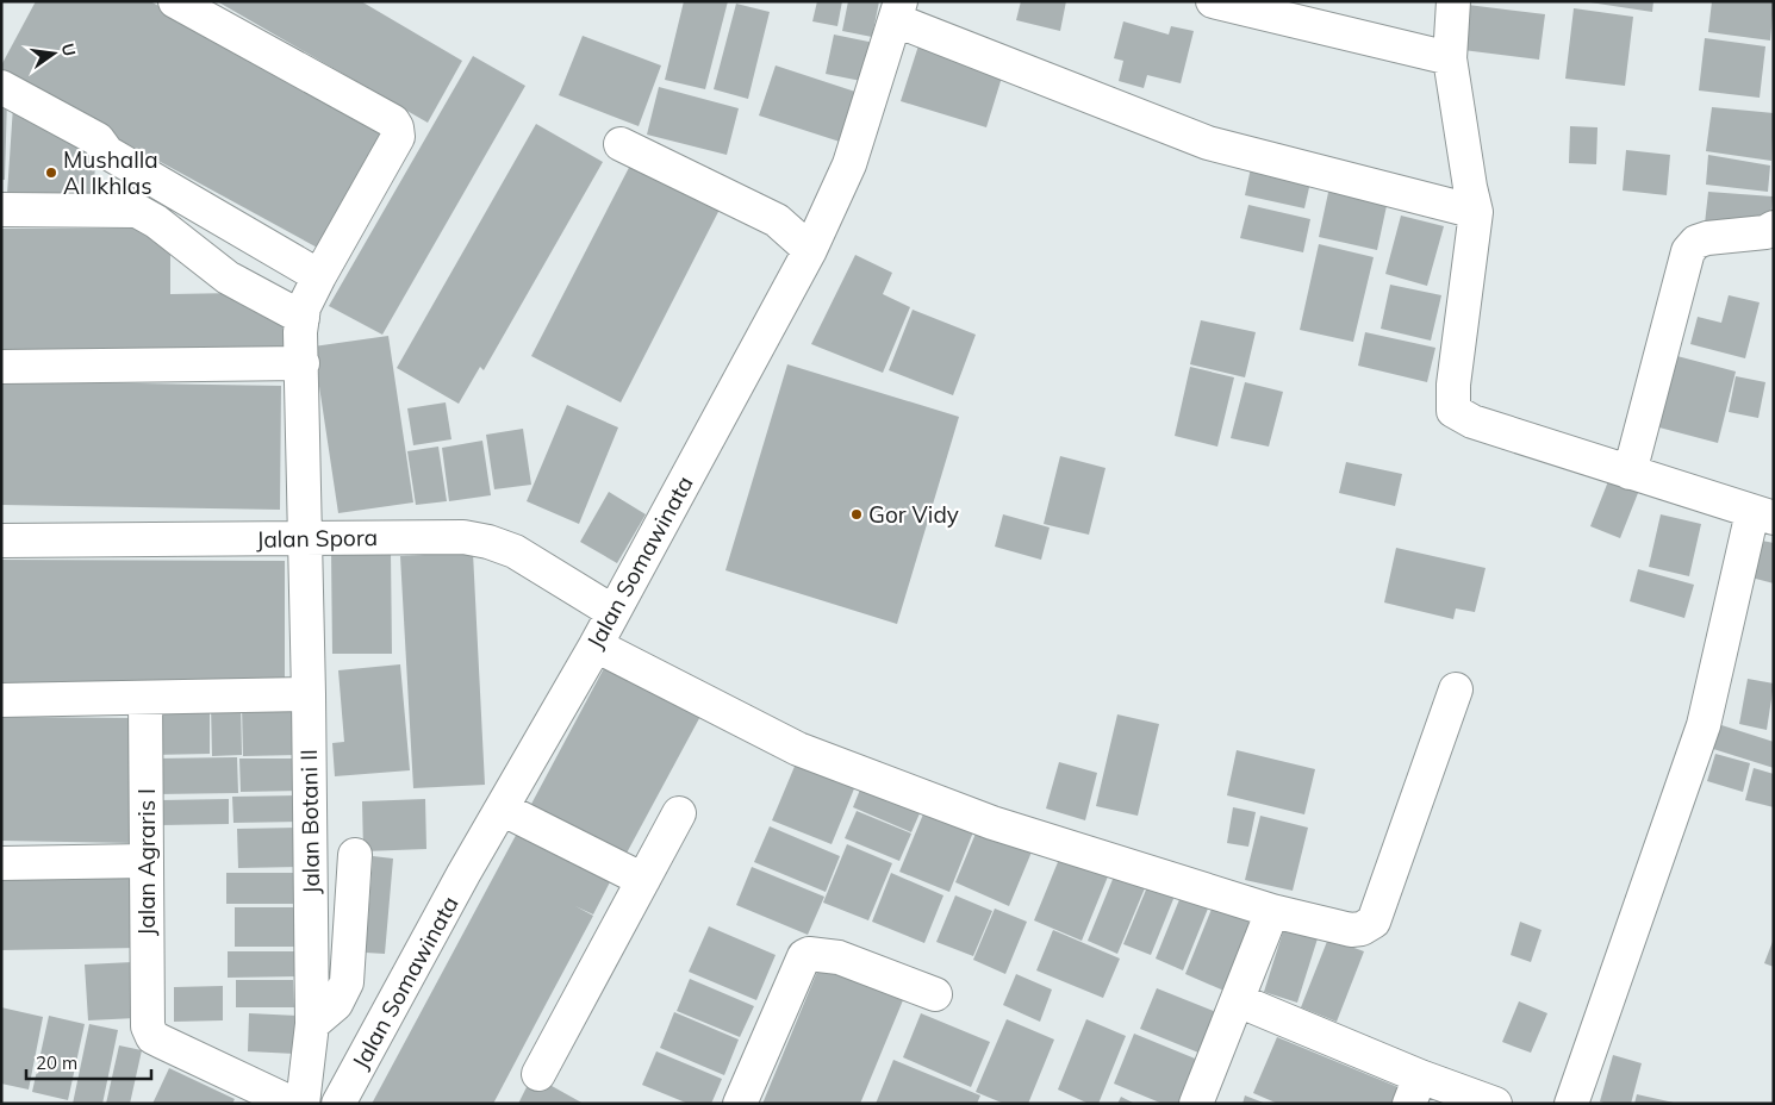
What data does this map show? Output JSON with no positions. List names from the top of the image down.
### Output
{
  "streets": {
    "street": [
      "Jalan Spora",
      "Jalan Somawinata",
      "Jalan Botani II",
      "Jalan Agraris I"
    ]
  },
  "crossings": [
    ["Jalan Spora", "Jalan Somawinata"],
    ["Jalan Spora", "Jalan Botani II"]
  ],
  "places": ["Mushalla Al Ikhlas", "Gor Vidy"],
  "scale_bar": "20 m",
  "north": "right"
}
